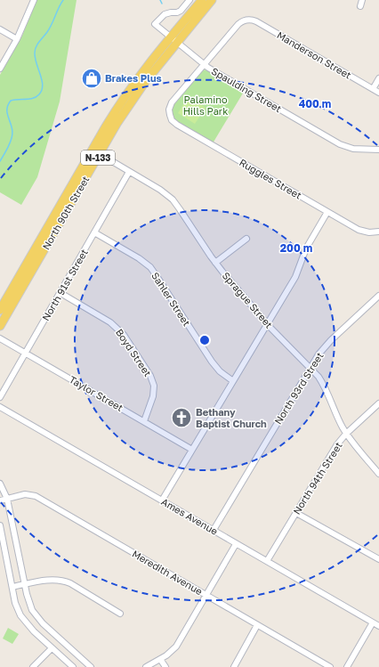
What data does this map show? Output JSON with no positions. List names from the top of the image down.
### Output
{
  "streets": {
    "main road": ["N-133", "North 90th Street"],
    "street": [
      "Manderson Street",
      "Spaulding Street",
      "Ruggles Street",
      "North 91st Street",
      "Sahler Street",
      "Sprague Street",
      "Boyd Street",
      "North 93rd Street",
      "Taylor Street",
      "North 94th Street",
      "Ames Avenue",
      "Meredith Avenue"
    ]
  },
  "crossings": [
    ["Manderson Street", "Spaulding Street"],
    ["Manderson Street", "Ruggles Street"],
    ["Spaulding Street", "Ruggles Street"],
    ["Spaulding Street", "North 90th Street"],
    ["North 90th Street", "Sprague Street"],
    ["North 91st Street", "Sahler Street"],
    ["North 91st Street", "Sprague Street"],
    ["North 91st Street", "Boyd Street"],
    ["North 91st Street", "Taylor Street"],
    ["Sprague Street", "North 93rd Street"],
    ["Sprague Street", "North 94th Street"],
    ["Boyd Street", "Taylor Street"],
    ["North 93rd Street", "Ames Avenue"],
    ["North 94th Street", "Ames Avenue"]
  ],
  "parks": ["Palamino Hills Park"],
  "places": {
    "shop": ["Brakes Plus"],
    "church": ["Bethany Baptist Church"]
  },
  "rings": ["400 m", "200 m"]
}
